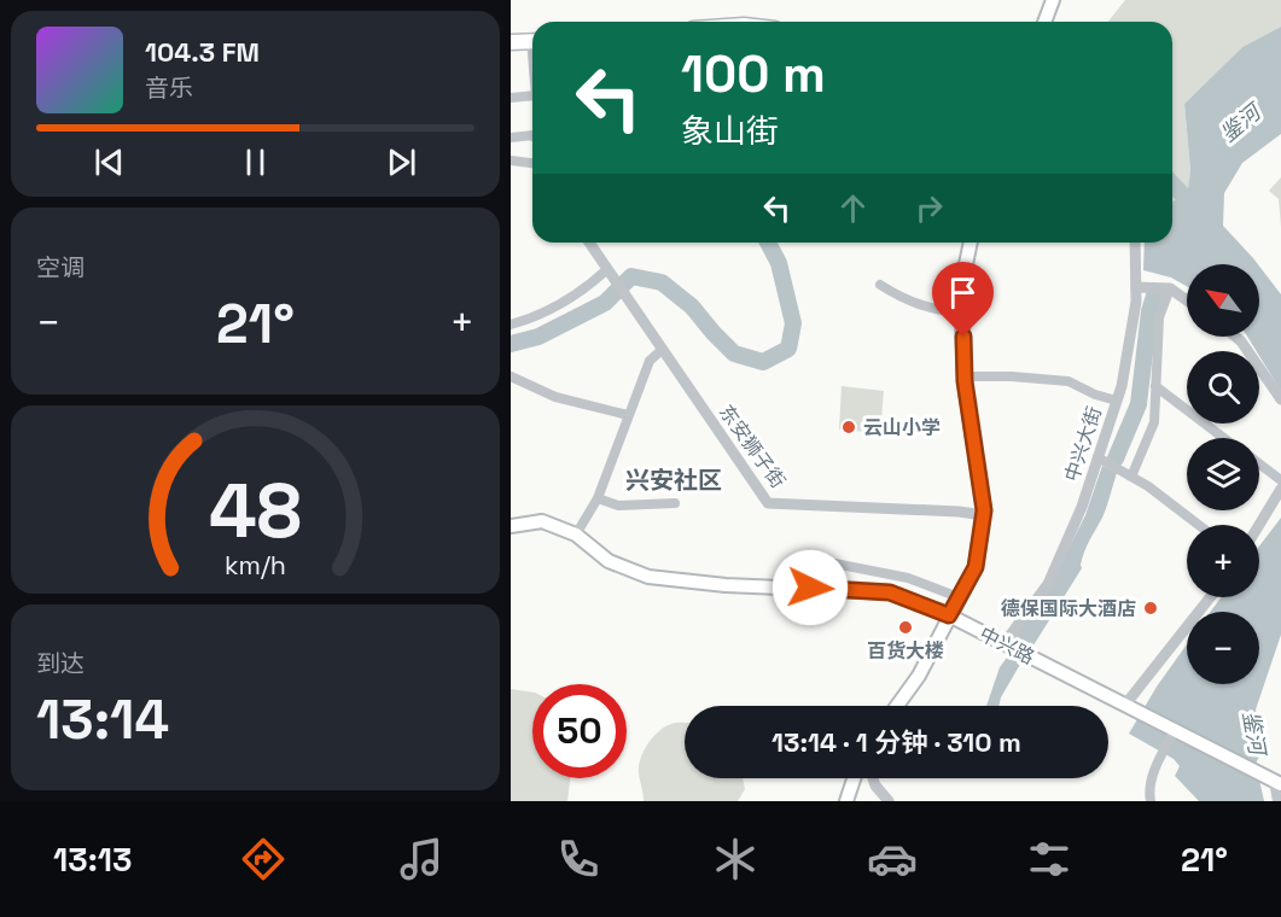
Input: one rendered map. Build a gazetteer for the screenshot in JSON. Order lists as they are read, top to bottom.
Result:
{
  "streets": {
    "main road": ["中兴路"],
    "street": ["中兴大街", "东安狮子街"]
  },
  "crossings": [
    ["中兴大街", "中兴路"]
  ],
  "districts": ["兴安社区"],
  "water": ["鉴河"],
  "places": ["云山小学", "德保国际大酒店", "百货大楼"],
  "north": "top left",
  "page": {
    "turn": ["100 m", "象山街"],
    "song": ["104.3 FM", "音乐"],
    "tile": [
      "空调",
      ["到达", "13:14"]
    ],
    "map_buttons": ["+", "−"],
    "heat": ["−", "21°", "+"],
    "limit": "50",
    "trip": "13:14 · 1 分钟 · 310 m",
    "tabs": ["13:13", "21°"],
    "gauge": ["48", "km/h"]
  }
}
